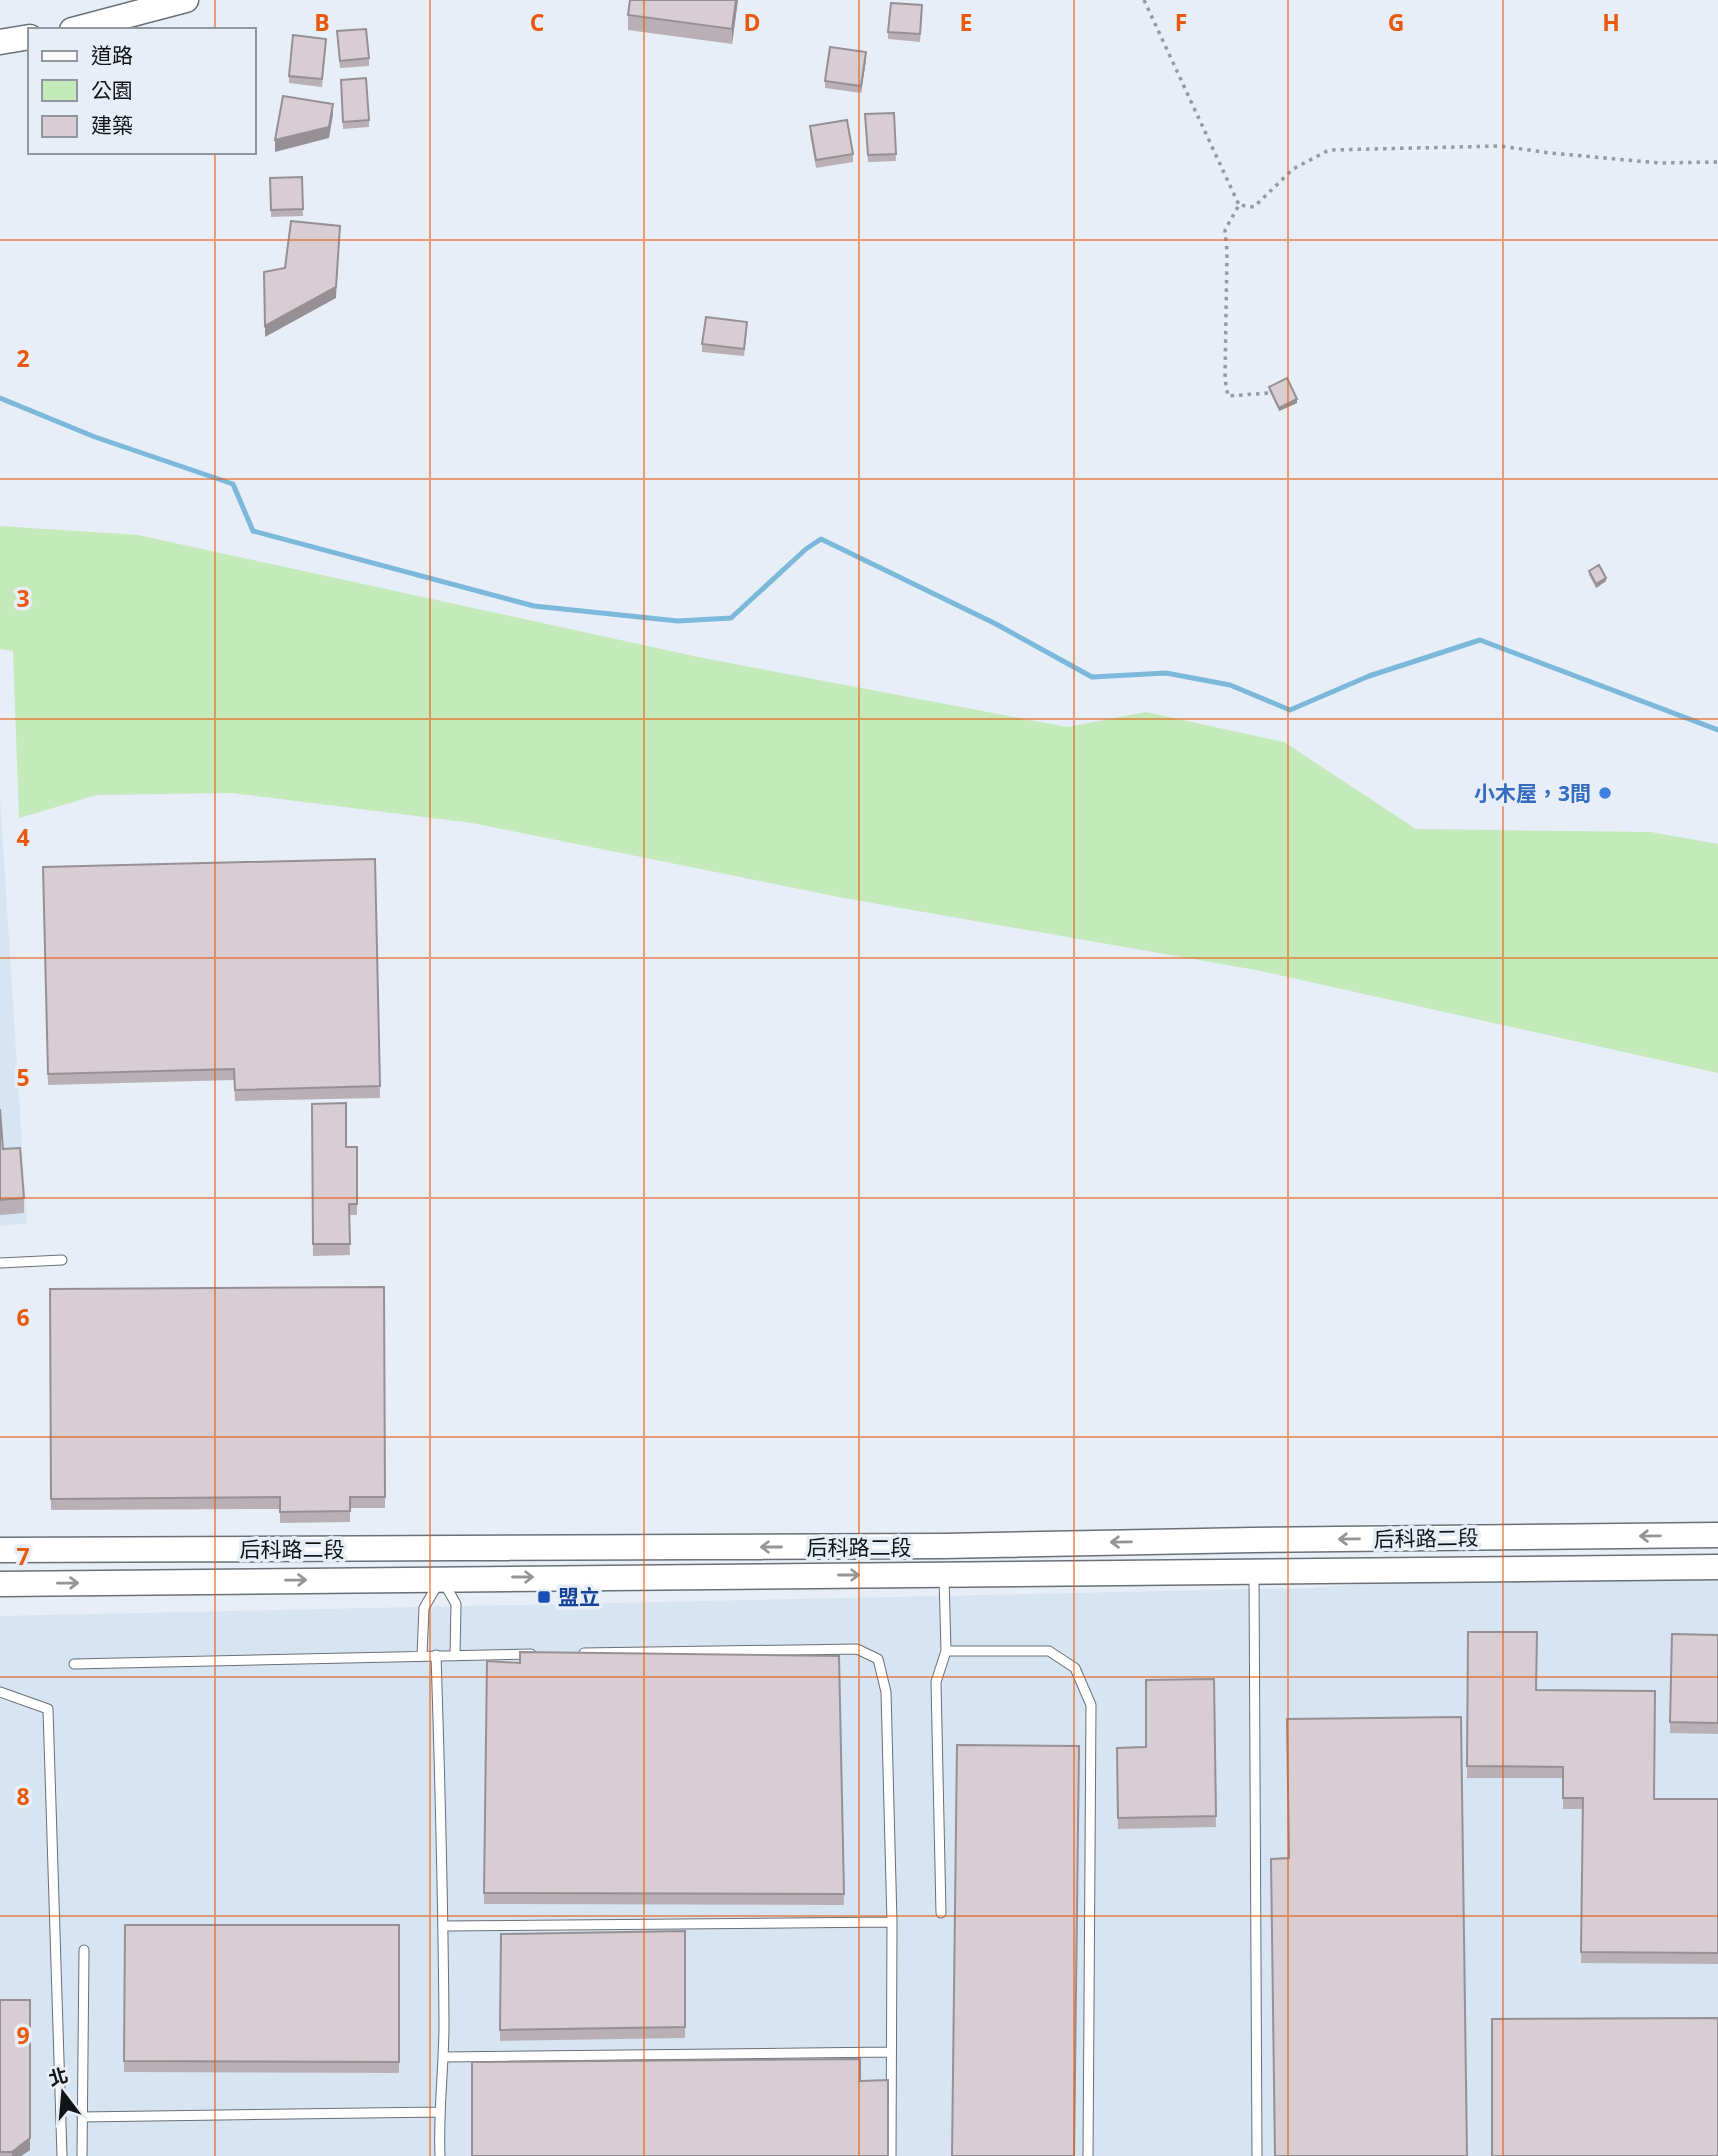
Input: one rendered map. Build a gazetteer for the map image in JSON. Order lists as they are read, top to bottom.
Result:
{
  "streets": {
    "street": ["后科路二段"]
  },
  "places": {
    "other": ["小木屋，3間"],
    "transit": ["盟立"]
  },
  "legend": ["道路", "公園", "建築"],
  "north": "top",
  "grid": {
    "columns": [
      "B",
      "C",
      "D",
      "E",
      "F",
      "G",
      "H"
    ],
    "rows": [
      "2",
      "3",
      "4",
      "5",
      "6",
      "7",
      "8",
      "9"
    ]
  }
}
